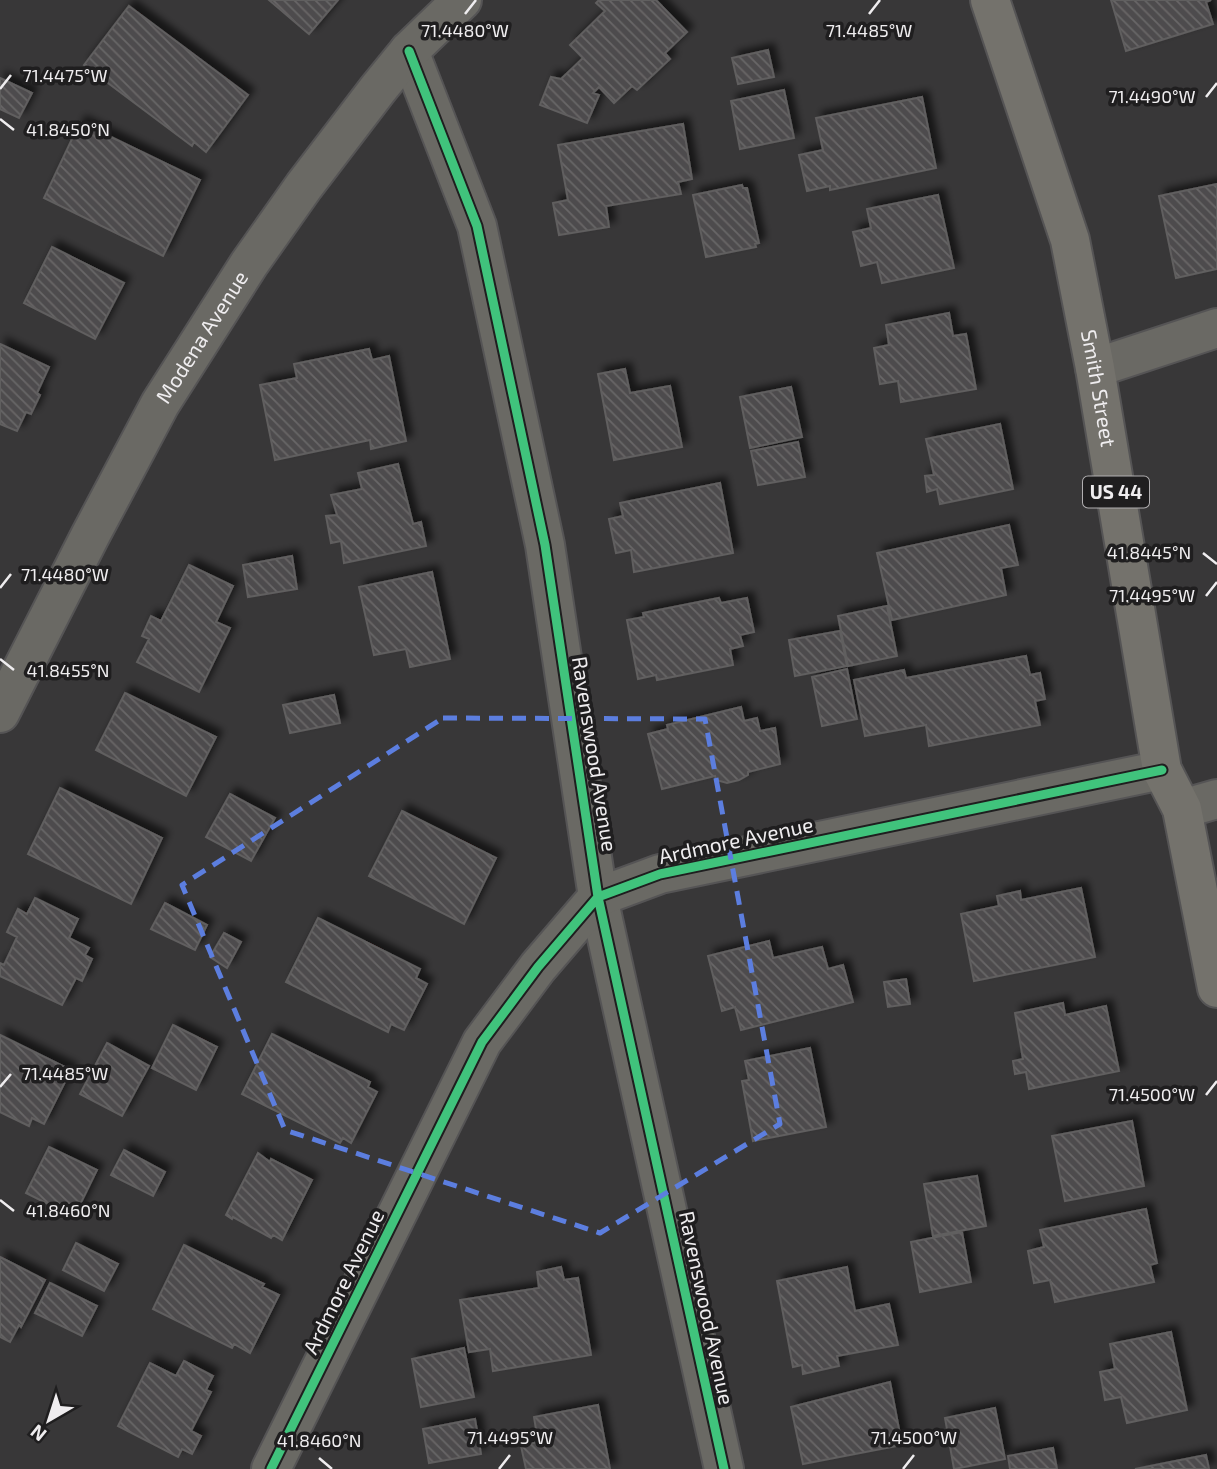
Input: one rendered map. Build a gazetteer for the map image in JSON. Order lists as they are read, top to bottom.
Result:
{
  "streets": {
    "main road": ["Smith Street", "US 44"],
    "street": ["Modena Avenue", "Ravenswood Avenue", "Ardmore Avenue"]
  },
  "crossings": [
    ["Modena Avenue", "Ravenswood Avenue"],
    ["Smith Street", "Ardmore Avenue"],
    ["Ravenswood Avenue", "Ardmore Avenue"]
  ],
  "north": "bottom left",
  "coordinates": [
    "71.4480°W",
    "71.4485°W",
    "71.4475°W",
    "71.4490°W",
    "41.8450°N",
    "41.8445°N",
    "71.4495°W",
    "41.8455°N",
    "71.4500°W",
    "41.8460°N"
  ]
}
